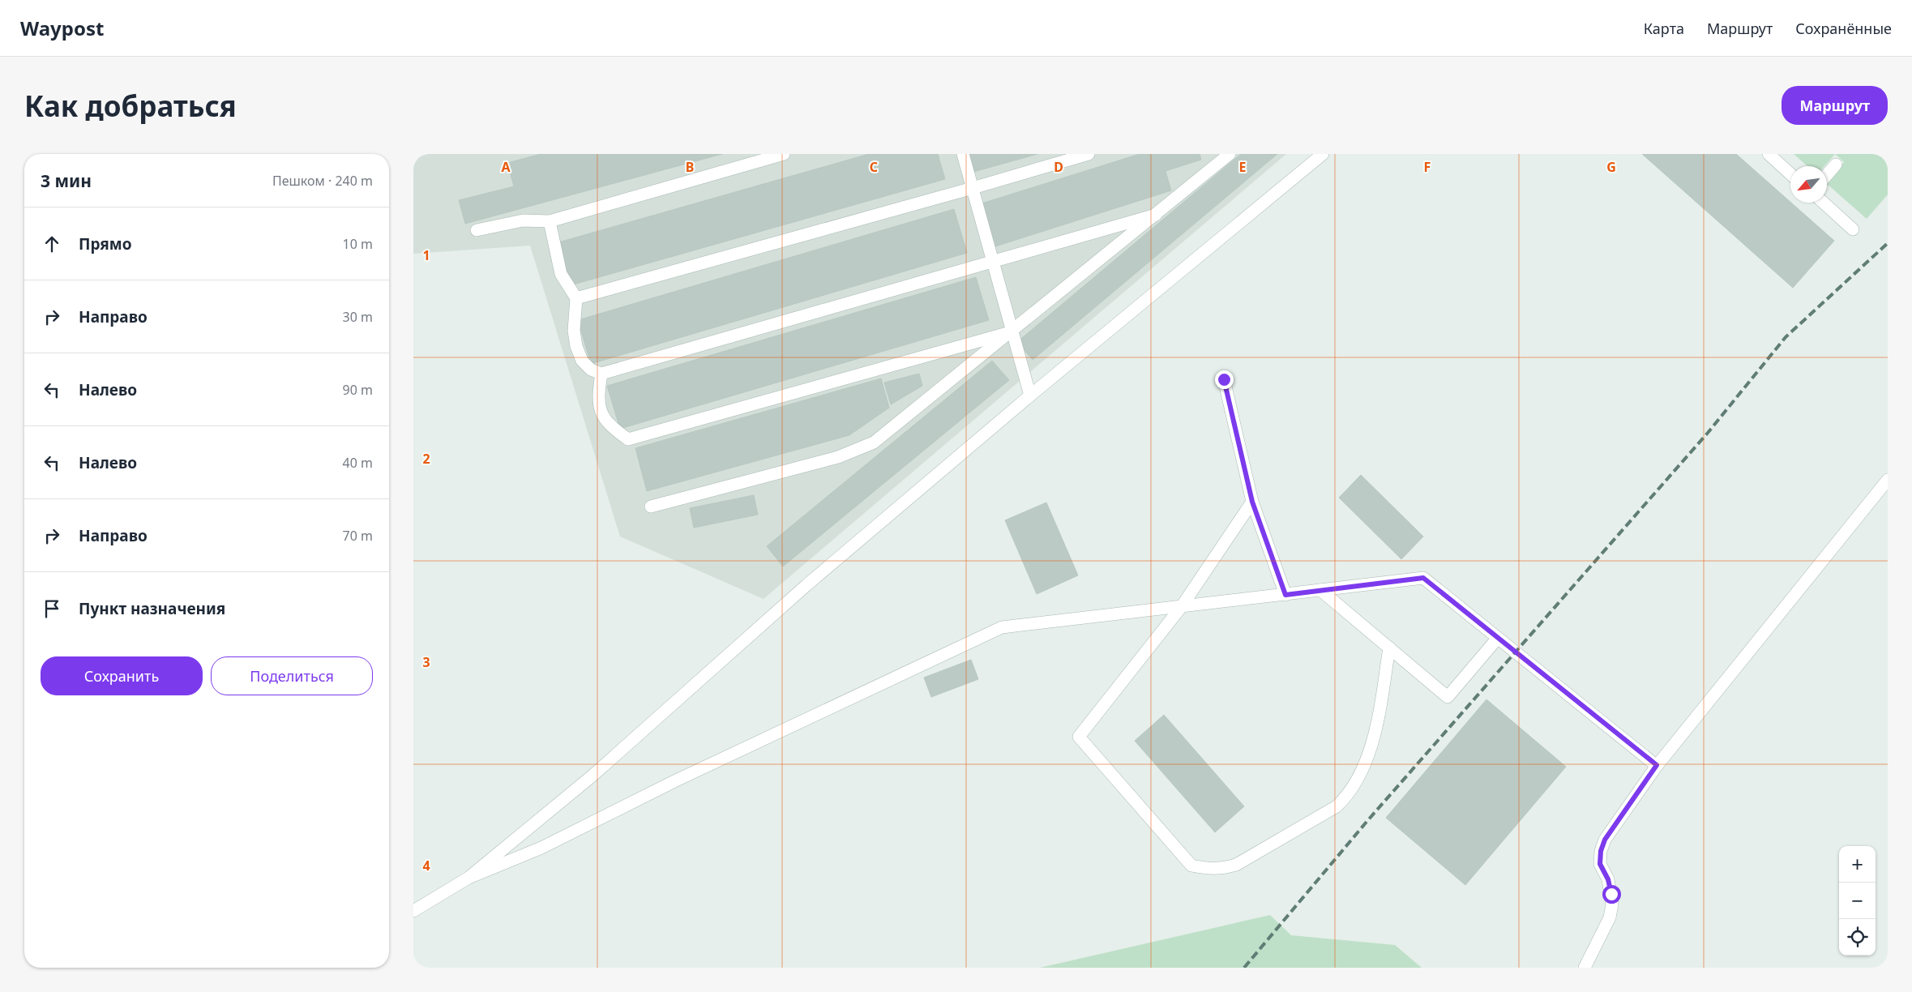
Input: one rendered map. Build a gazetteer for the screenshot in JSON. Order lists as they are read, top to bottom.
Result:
{
  "north": "bottom left",
  "page": {
    "header": "Waypost",
    "nav": ["Карта", "Маршрут", "Сохранённые"],
    "buttons": [
      "Маршрут",
      ["Сохранить", "Поделиться"]
    ],
    "title": "Как добраться",
    "heading": ["3 мин", "Пешком · 240 m"],
    "list": [
      ["Прямо", "10 m"],
      ["Направо", "30 m"],
      ["Налево", "90 m"],
      ["Налево", "40 m"],
      ["Направо", "70 m"],
      "Пункт назначения"
    ],
    "map_buttons": ["+", "−"]
  },
  "grid": {
    "columns": [
      "A",
      "B",
      "C",
      "D",
      "E",
      "F",
      "G"
    ],
    "rows": [
      "1",
      "2",
      "3",
      "4"
    ]
  }
}
